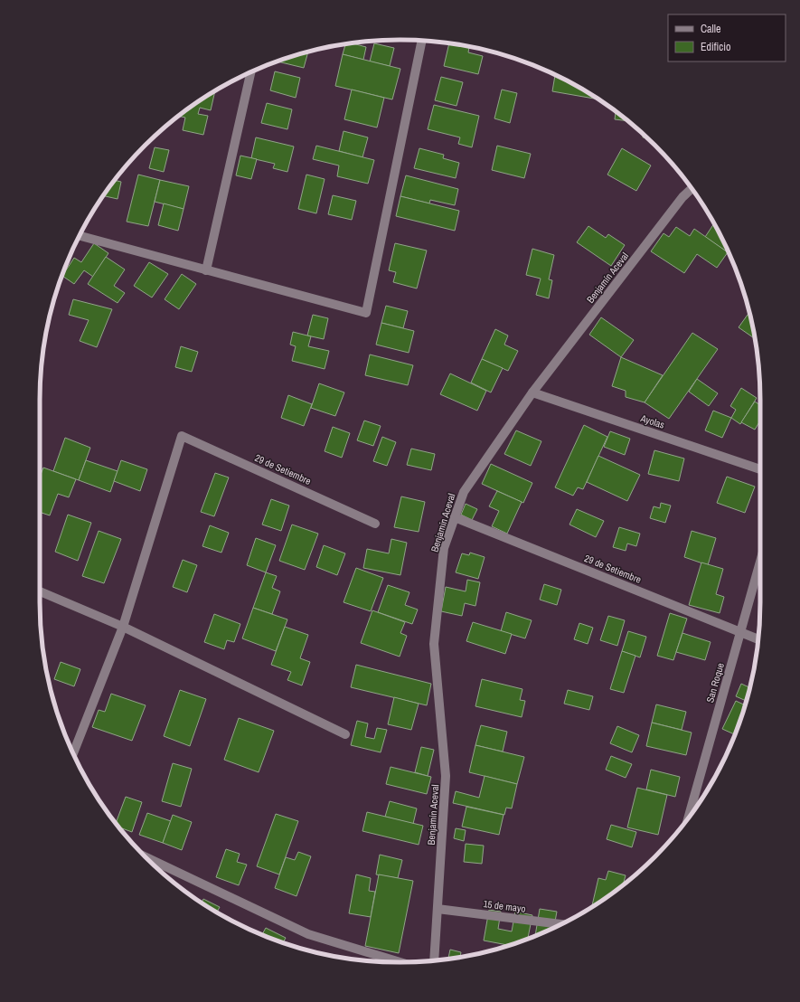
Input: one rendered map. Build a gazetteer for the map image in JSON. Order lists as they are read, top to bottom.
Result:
{
  "streets": {
    "street": [
      "Benjamín Aceval",
      "Ayolas",
      "29 de Setiembre",
      "San Roque",
      "15 de mayo"
    ]
  },
  "crossings": [
    ["Benjamín Aceval", "Ayolas"],
    ["Benjamín Aceval", "29 de Setiembre"],
    ["Benjamín Aceval", "15 de mayo"],
    ["29 de Setiembre", "San Roque"]
  ],
  "legend": ["Calle", "Edificio"]
}
